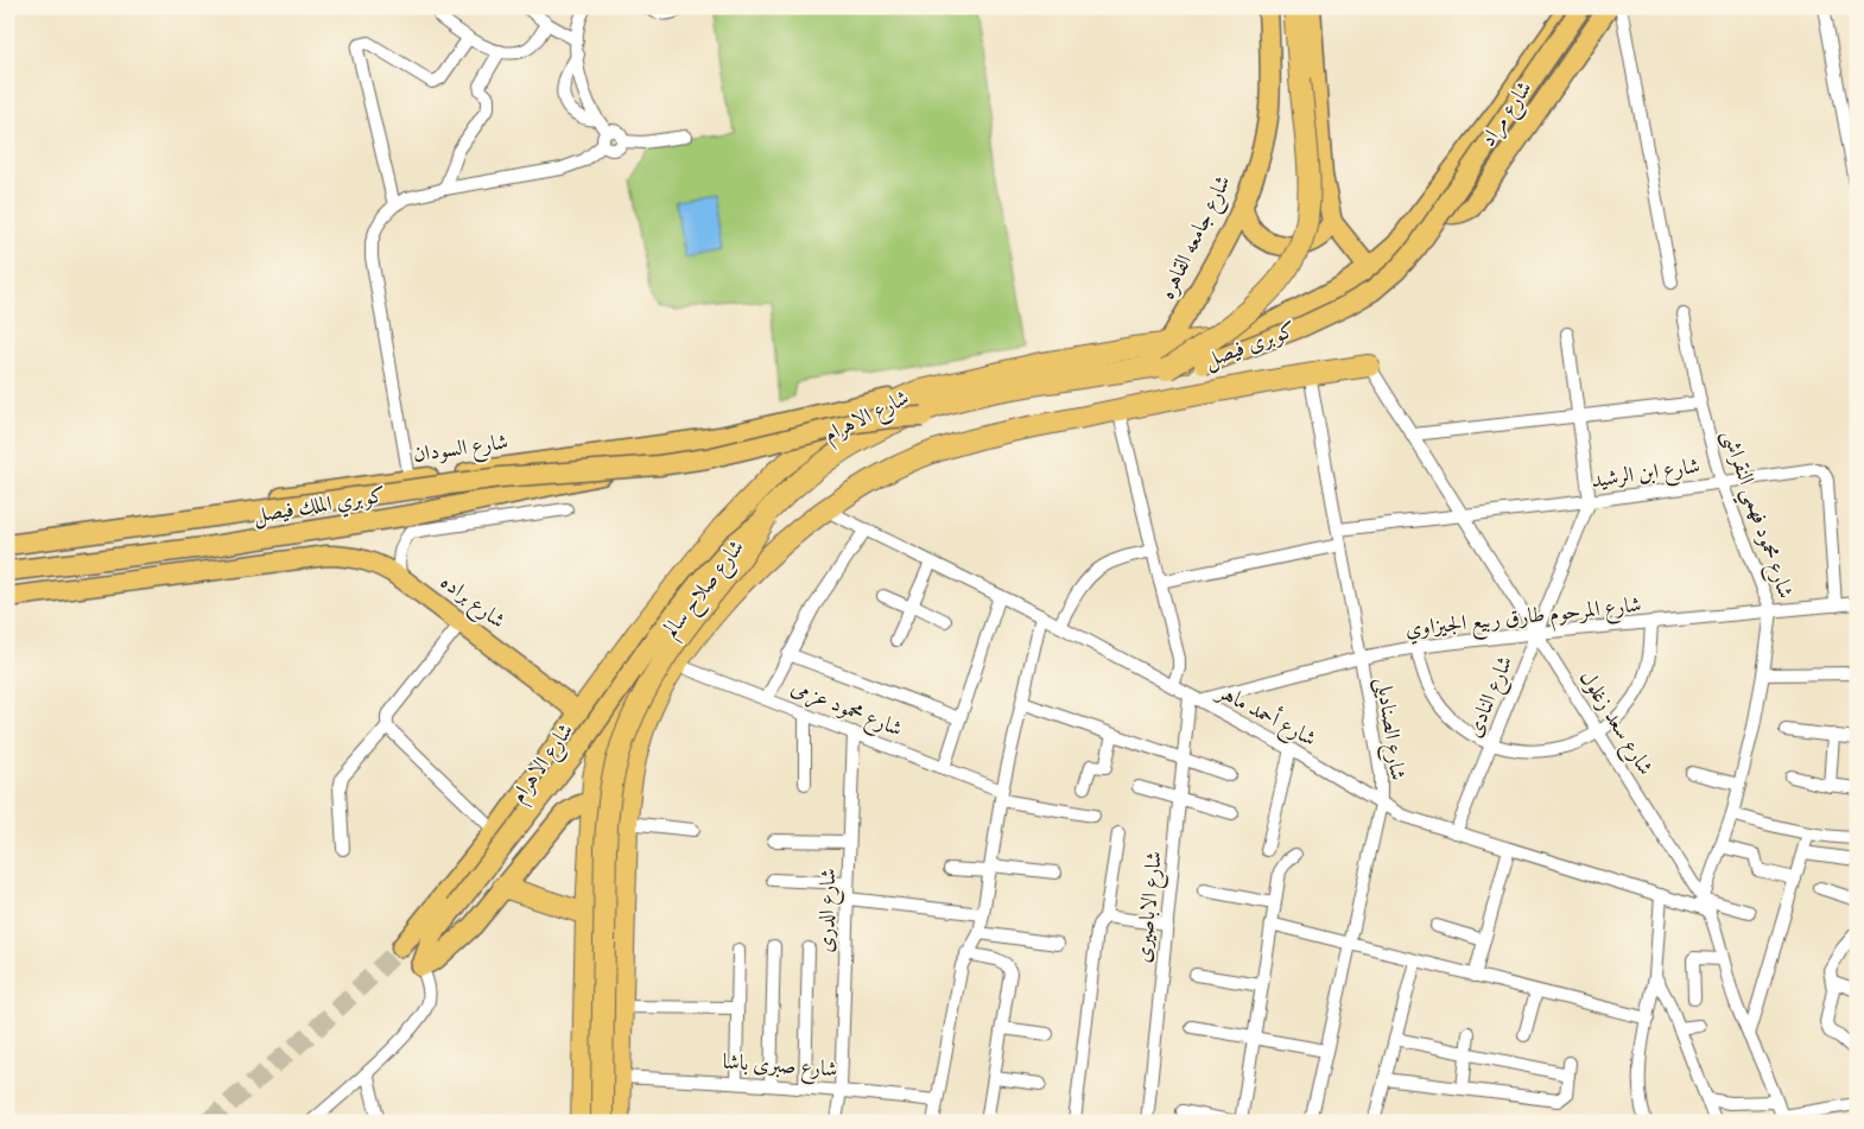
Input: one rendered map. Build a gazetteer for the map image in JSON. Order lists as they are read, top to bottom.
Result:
{
  "streets": {
    "highway": ["كوبرى فيصل", "شارع الاهرام", "شارع صلاح سالم"],
    "main road": [
      "شارع مراد",
      "شارع جامعه القاهره",
      "شارع السودان",
      "كوبري الملك فيصل",
      "شارع براده"
    ],
    "street": [
      "شارع ابن الرشيد",
      "شارع محمود فهمي النقراشى",
      "شارع المرحوم طارق ربيع الجيزاوي",
      "شارع النادى",
      "شارع محمود عزمى",
      "شارع أحمد ماهر",
      "شارع سعد زغلول",
      "شارع الصناديلى",
      "شارع الاباصيرى",
      "شارع الدرى",
      "شارع صبرى باشا"
    ]
  },
  "crossings": [
    ["شارع مراد", "كوبرى فيصل"],
    ["شارع مراد", "شارع الاهرام"],
    ["شارع مراد", "شارع صلاح سالم"],
    ["شارع جامعه القاهره", "شارع الاهرام"],
    ["كوبرى فيصل", "كوبري الملك فيصل"],
    ["كوبرى فيصل", "شارع صلاح سالم"],
    ["شارع الاهرام", "شارع السودان"],
    ["شارع الاهرام", "شارع براده"],
    ["شارع السودان", "كوبري الملك فيصل"],
    ["شارع ابن الرشيد", "شارع محمود فهمي النقراشى"],
    ["شارع ابن الرشيد", "شارع المرحوم طارق ربيع الجيزاوي"],
    ["شارع ابن الرشيد", "شارع النادى"],
    ["شارع ابن الرشيد", "شارع سعد زغلول"],
    ["شارع ابن الرشيد", "شارع الصناديلى"],
    ["شارع محمود فهمي النقراشى", "شارع المرحوم طارق ربيع الجيزاوي"],
    ["شارع محمود فهمي النقراشى", "شارع سعد زغلول"],
    ["شارع صلاح سالم", "شارع محمود عزمى"],
    ["شارع صلاح سالم", "شارع صبرى باشا"],
    ["شارع المرحوم طارق ربيع الجيزاوي", "شارع النادى"],
    ["شارع المرحوم طارق ربيع الجيزاوي", "شارع أحمد ماهر"],
    ["شارع المرحوم طارق ربيع الجيزاوي", "شارع سعد زغلول"],
    ["شارع المرحوم طارق ربيع الجيزاوي", "شارع الصناديلى"],
    ["شارع المرحوم طارق ربيع الجيزاوي", "شارع الاباصيرى"],
    ["شارع النادى", "شارع أحمد ماهر"],
    ["شارع النادى", "شارع سعد زغلول"],
    ["شارع محمود عزمى", "شارع الدرى"],
    ["شارع أحمد ماهر", "شارع سعد زغلول"],
    ["شارع أحمد ماهر", "شارع الصناديلى"],
    ["شارع أحمد ماهر", "شارع الاباصيرى"],
    ["شارع الدرى", "شارع صبرى باشا"]
  ]
}
